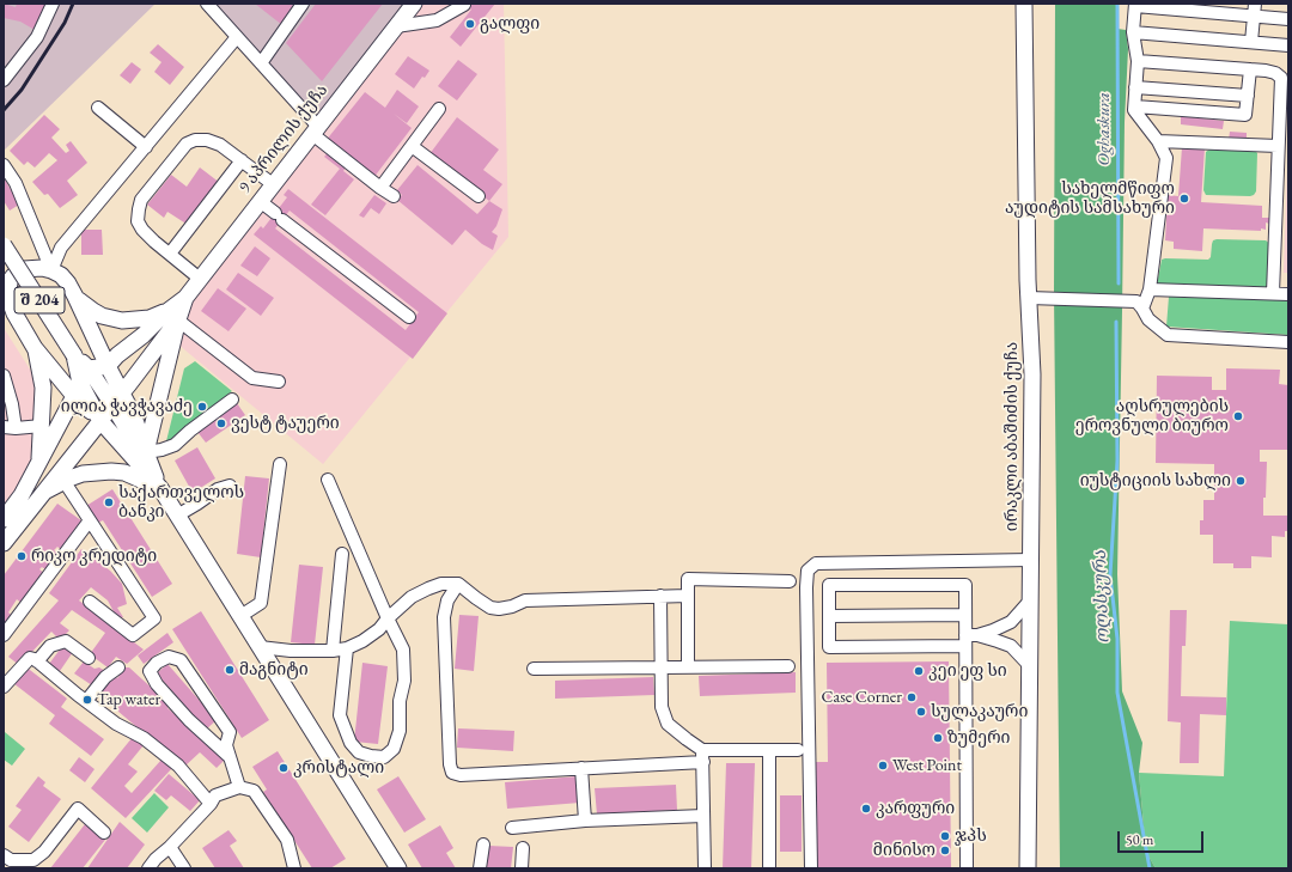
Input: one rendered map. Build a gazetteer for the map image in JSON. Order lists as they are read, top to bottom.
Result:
{
  "streets": {
    "main road": ["9 აპრილის ქუჩა", "შ 204", "ირაკლი აბაშიძის ქუჩა"]
  },
  "water": ["Oghaskura", "ოღასკურა"],
  "places": [
    "გალფი",
    "სახელმწიფო აუდიტის სამსახური",
    "ილია ჭავჭავაძე",
    "აღსრულების ეროვნული ბიურო",
    "ვესტ ტაუერი",
    "იუსტიციის სახლი",
    "საქართველოს ბანკი",
    "რიკო კრედიტი",
    "მაგნიტი",
    "კეი ეფ სი",
    "Case Corner",
    "Tap water",
    "სულაკაური",
    "ზუმერი",
    "West Point",
    "კრისტალი",
    "კარფური",
    "ჯპს",
    "მინისო"
  ],
  "scale_bar": "50 m"
}
